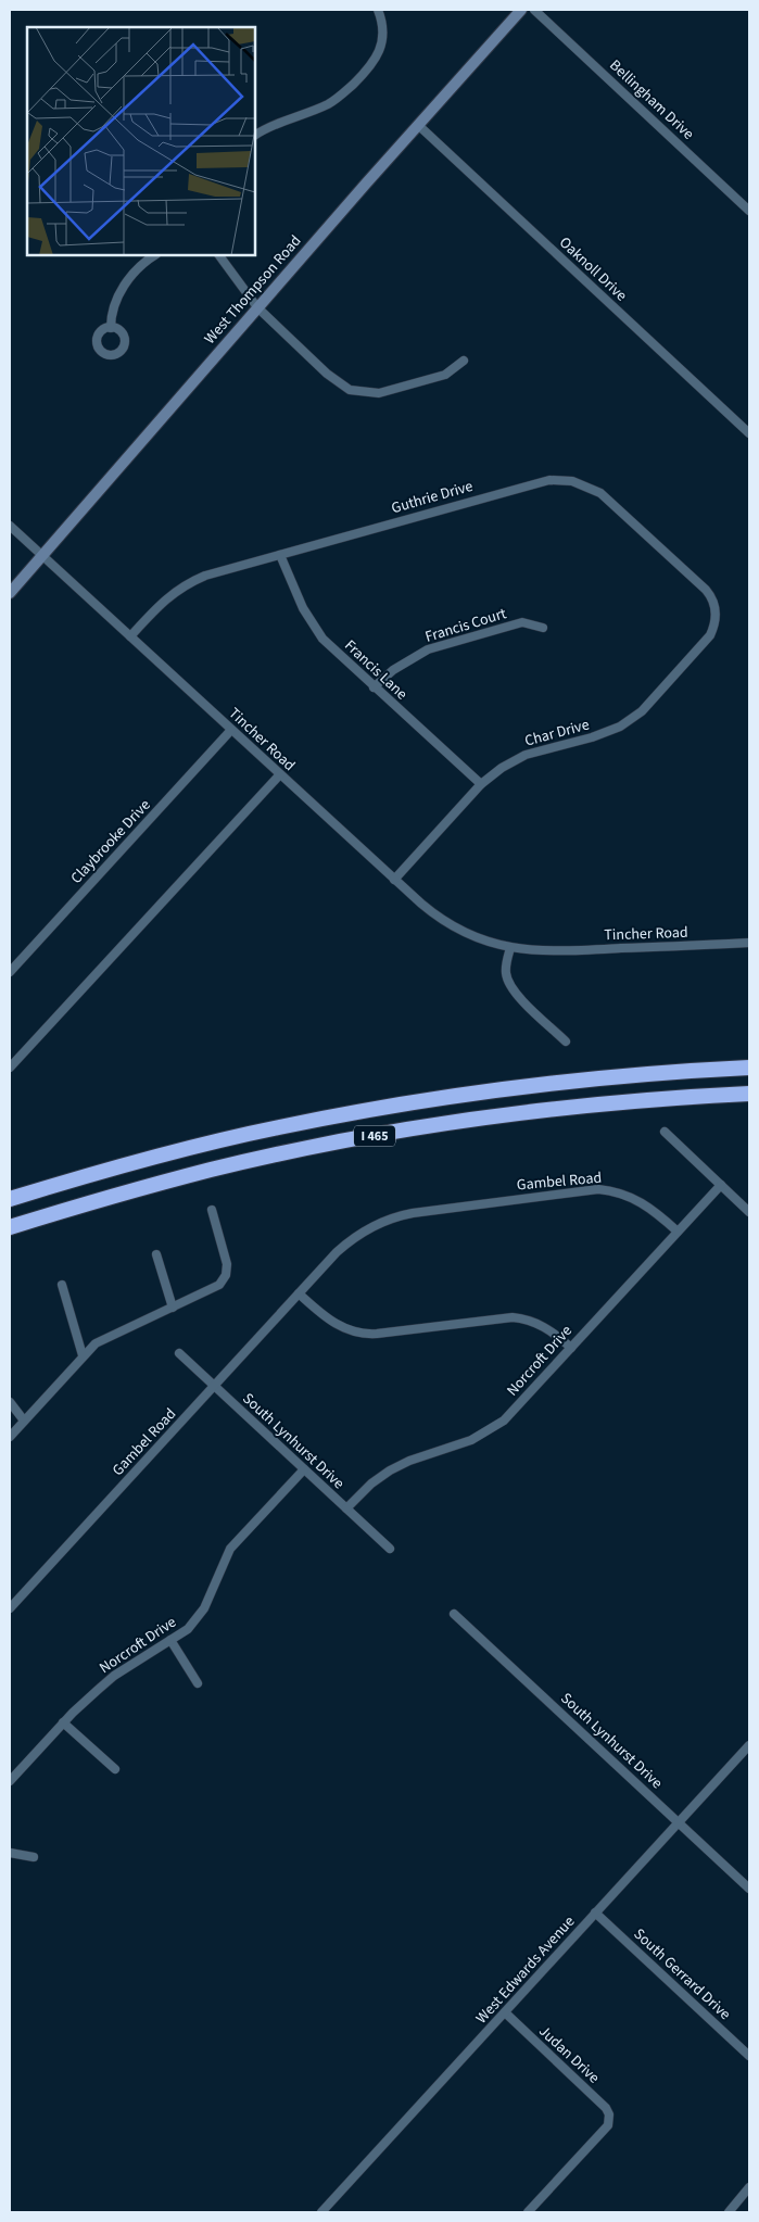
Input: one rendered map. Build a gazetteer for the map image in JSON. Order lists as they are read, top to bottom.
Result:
{
  "streets": {
    "highway": ["I 465"],
    "main road": ["West Thompson Road"],
    "street": [
      "Bellingham Drive",
      "Oaknoll Drive",
      "Guthrie Drive",
      "Francis Court",
      "Francis Lane",
      "Char Drive",
      "Tincher Road",
      "Claybrooke Drive",
      "Gambel Road",
      "Norcroft Drive",
      "South Lynhurst Drive",
      "West Edwards Avenue",
      "South Gerrard Drive",
      "Judan Drive"
    ]
  },
  "crossings": [
    ["Oaknoll Drive", "West Thompson Road"],
    ["West Thompson Road", "Tincher Road"],
    ["Guthrie Drive", "Francis Lane"],
    ["Guthrie Drive", "Char Drive"],
    ["Guthrie Drive", "Tincher Road"],
    ["Francis Court", "Francis Lane"],
    ["Francis Lane", "Char Drive"],
    ["Char Drive", "Tincher Road"],
    ["Tincher Road", "Claybrooke Drive"],
    ["Gambel Road", "Norcroft Drive"],
    ["Gambel Road", "South Lynhurst Drive"],
    ["Norcroft Drive", "South Lynhurst Drive"],
    ["South Lynhurst Drive", "West Edwards Avenue"],
    ["West Edwards Avenue", "South Gerrard Drive"],
    ["West Edwards Avenue", "Judan Drive"]
  ]
}
